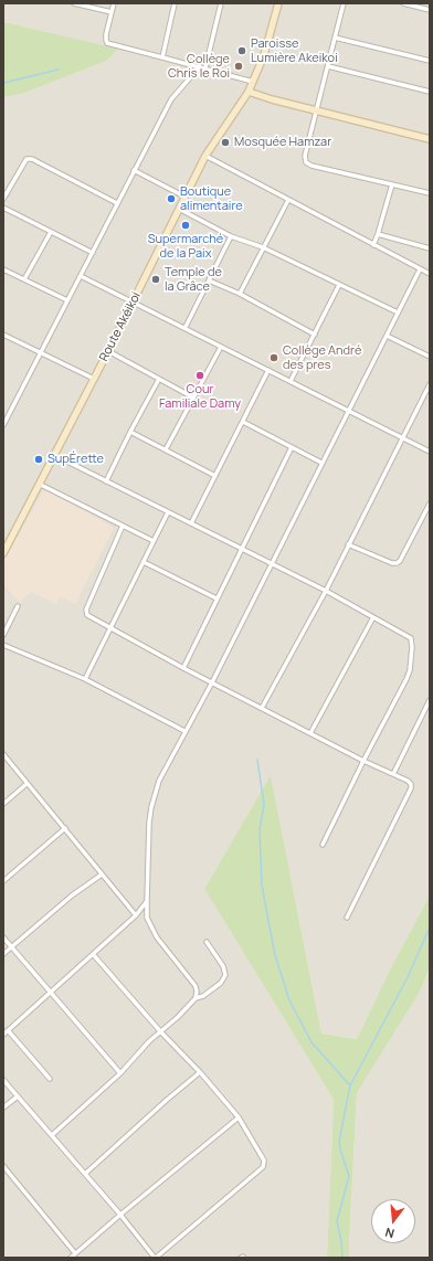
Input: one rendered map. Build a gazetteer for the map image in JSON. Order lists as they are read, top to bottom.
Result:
{
  "streets": {
    "street": ["Route Akéikoi"]
  },
  "places": [
    "Paroisse Lumière Akeikoi",
    "Collège Chris le Roi",
    "Mosquée Hamzar",
    "Boutique alimentaire",
    "Supermarché de la Paix",
    "Temple de la Grâce",
    "Collège André des pres",
    "Cour Familiale Damy",
    "SupÉrette"
  ],
  "north": "bottom"
}
